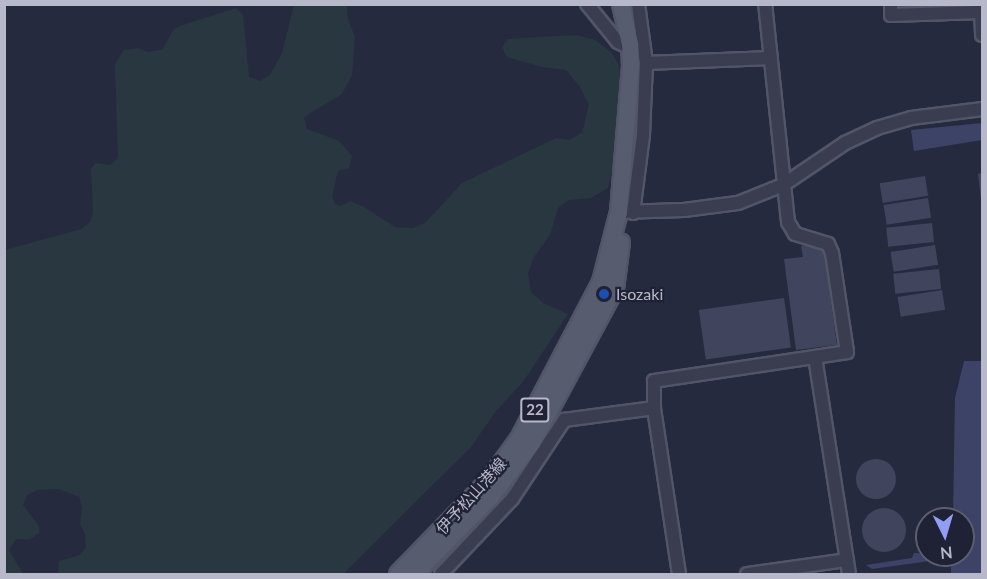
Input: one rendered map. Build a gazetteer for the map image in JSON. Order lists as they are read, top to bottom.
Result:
{
  "streets": {
    "main road": ["22", "伊予松山港線"]
  },
  "places": ["Isozaki"],
  "north": "bottom"
}
